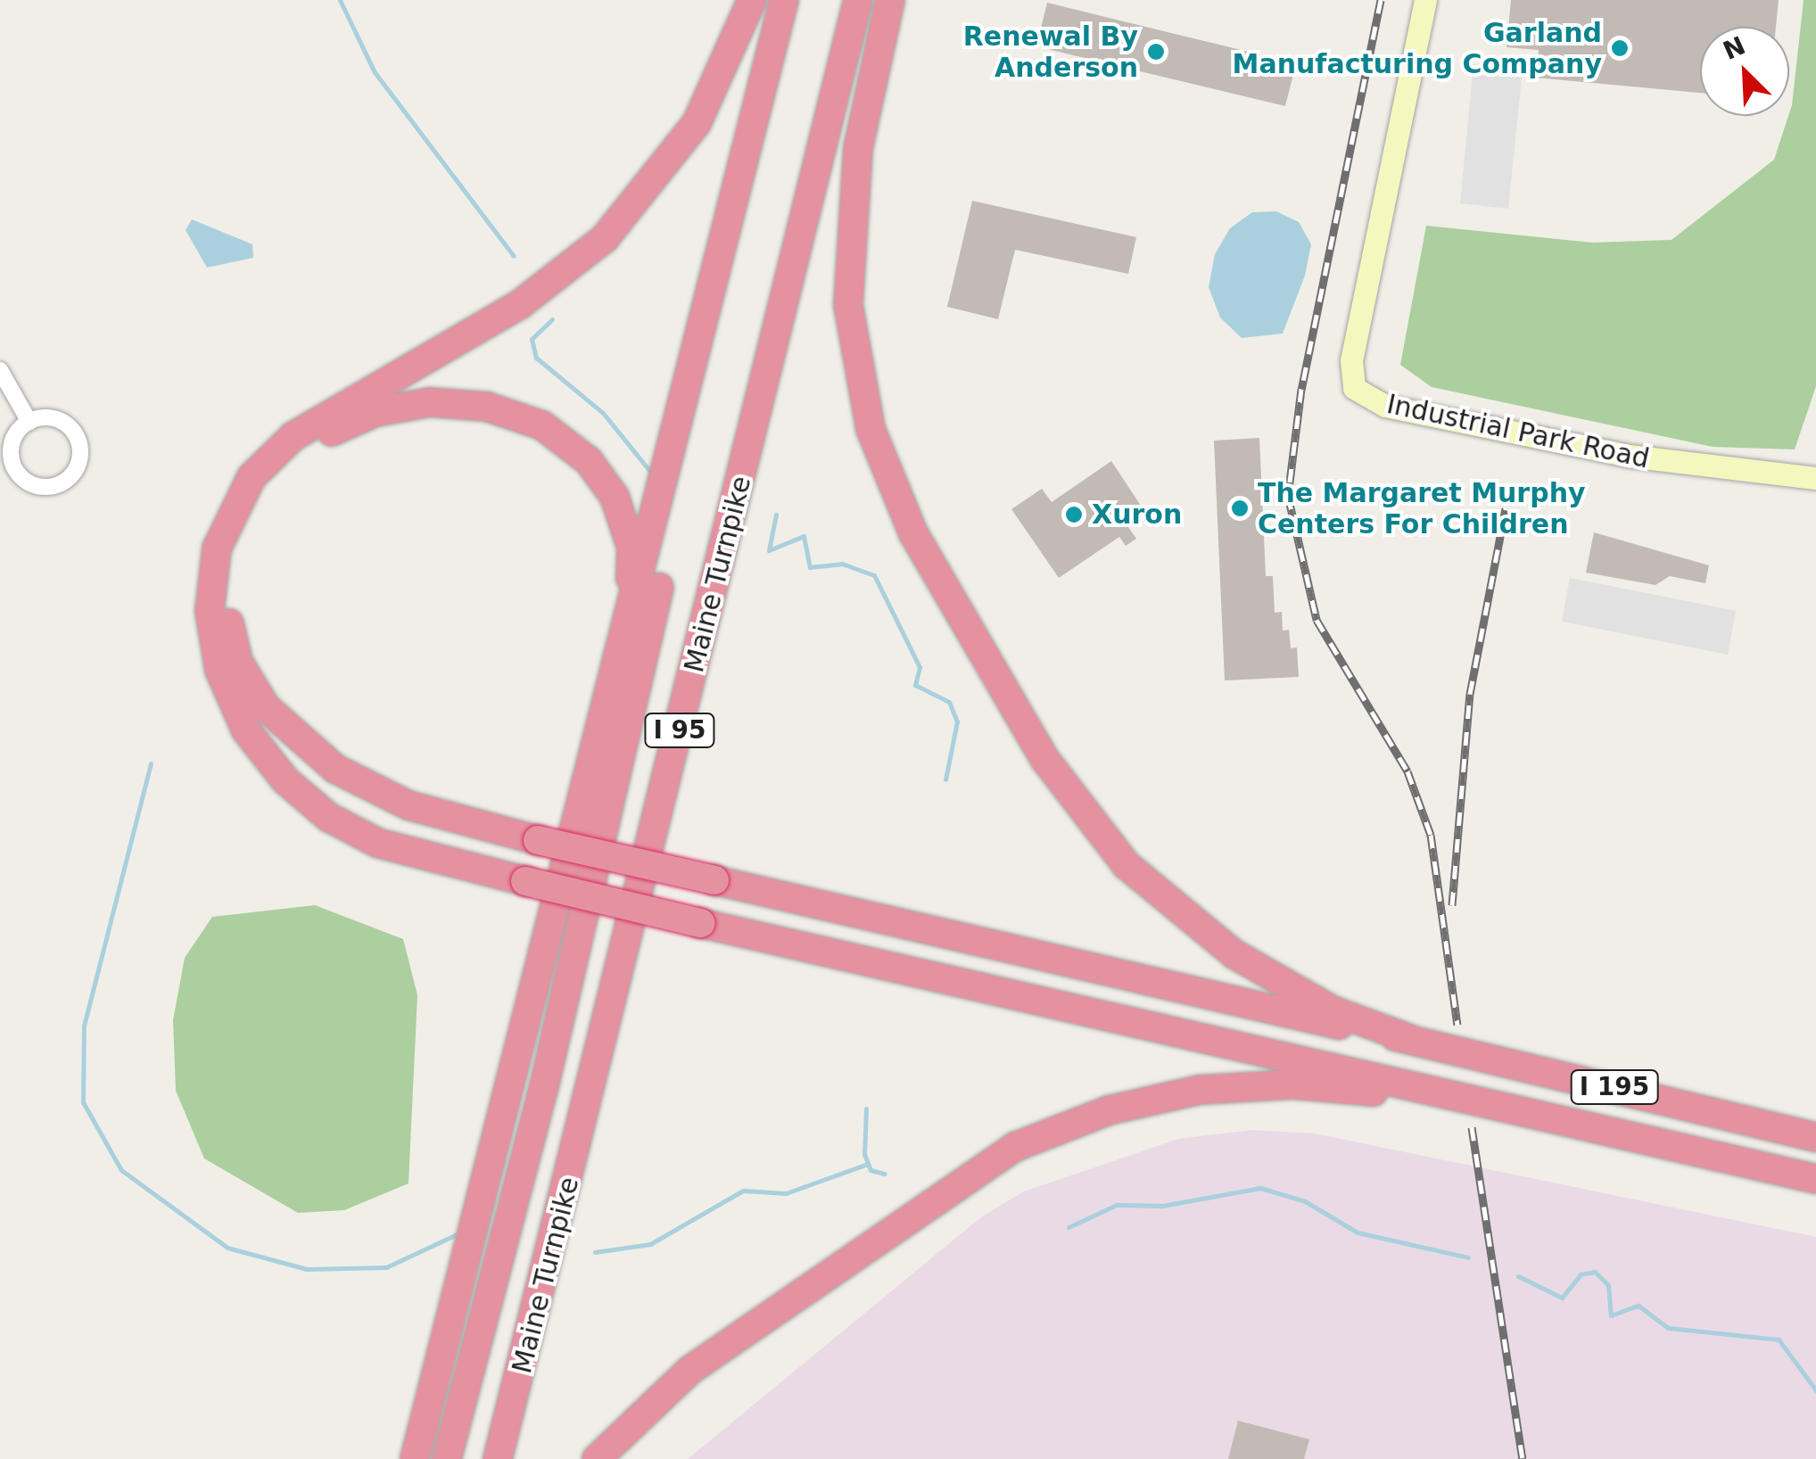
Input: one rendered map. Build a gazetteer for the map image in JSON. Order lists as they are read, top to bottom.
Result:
{
  "streets": {
    "highway": ["Maine Turnpike", "I 95", "I 195"],
    "street": ["Industrial Park Road"]
  },
  "places": [
    "Garland Manufacturing Company",
    "Renewal By Anderson",
    "The Margaret Murphy Centers For Children",
    "Xuron"
  ],
  "north": "top left"
}
